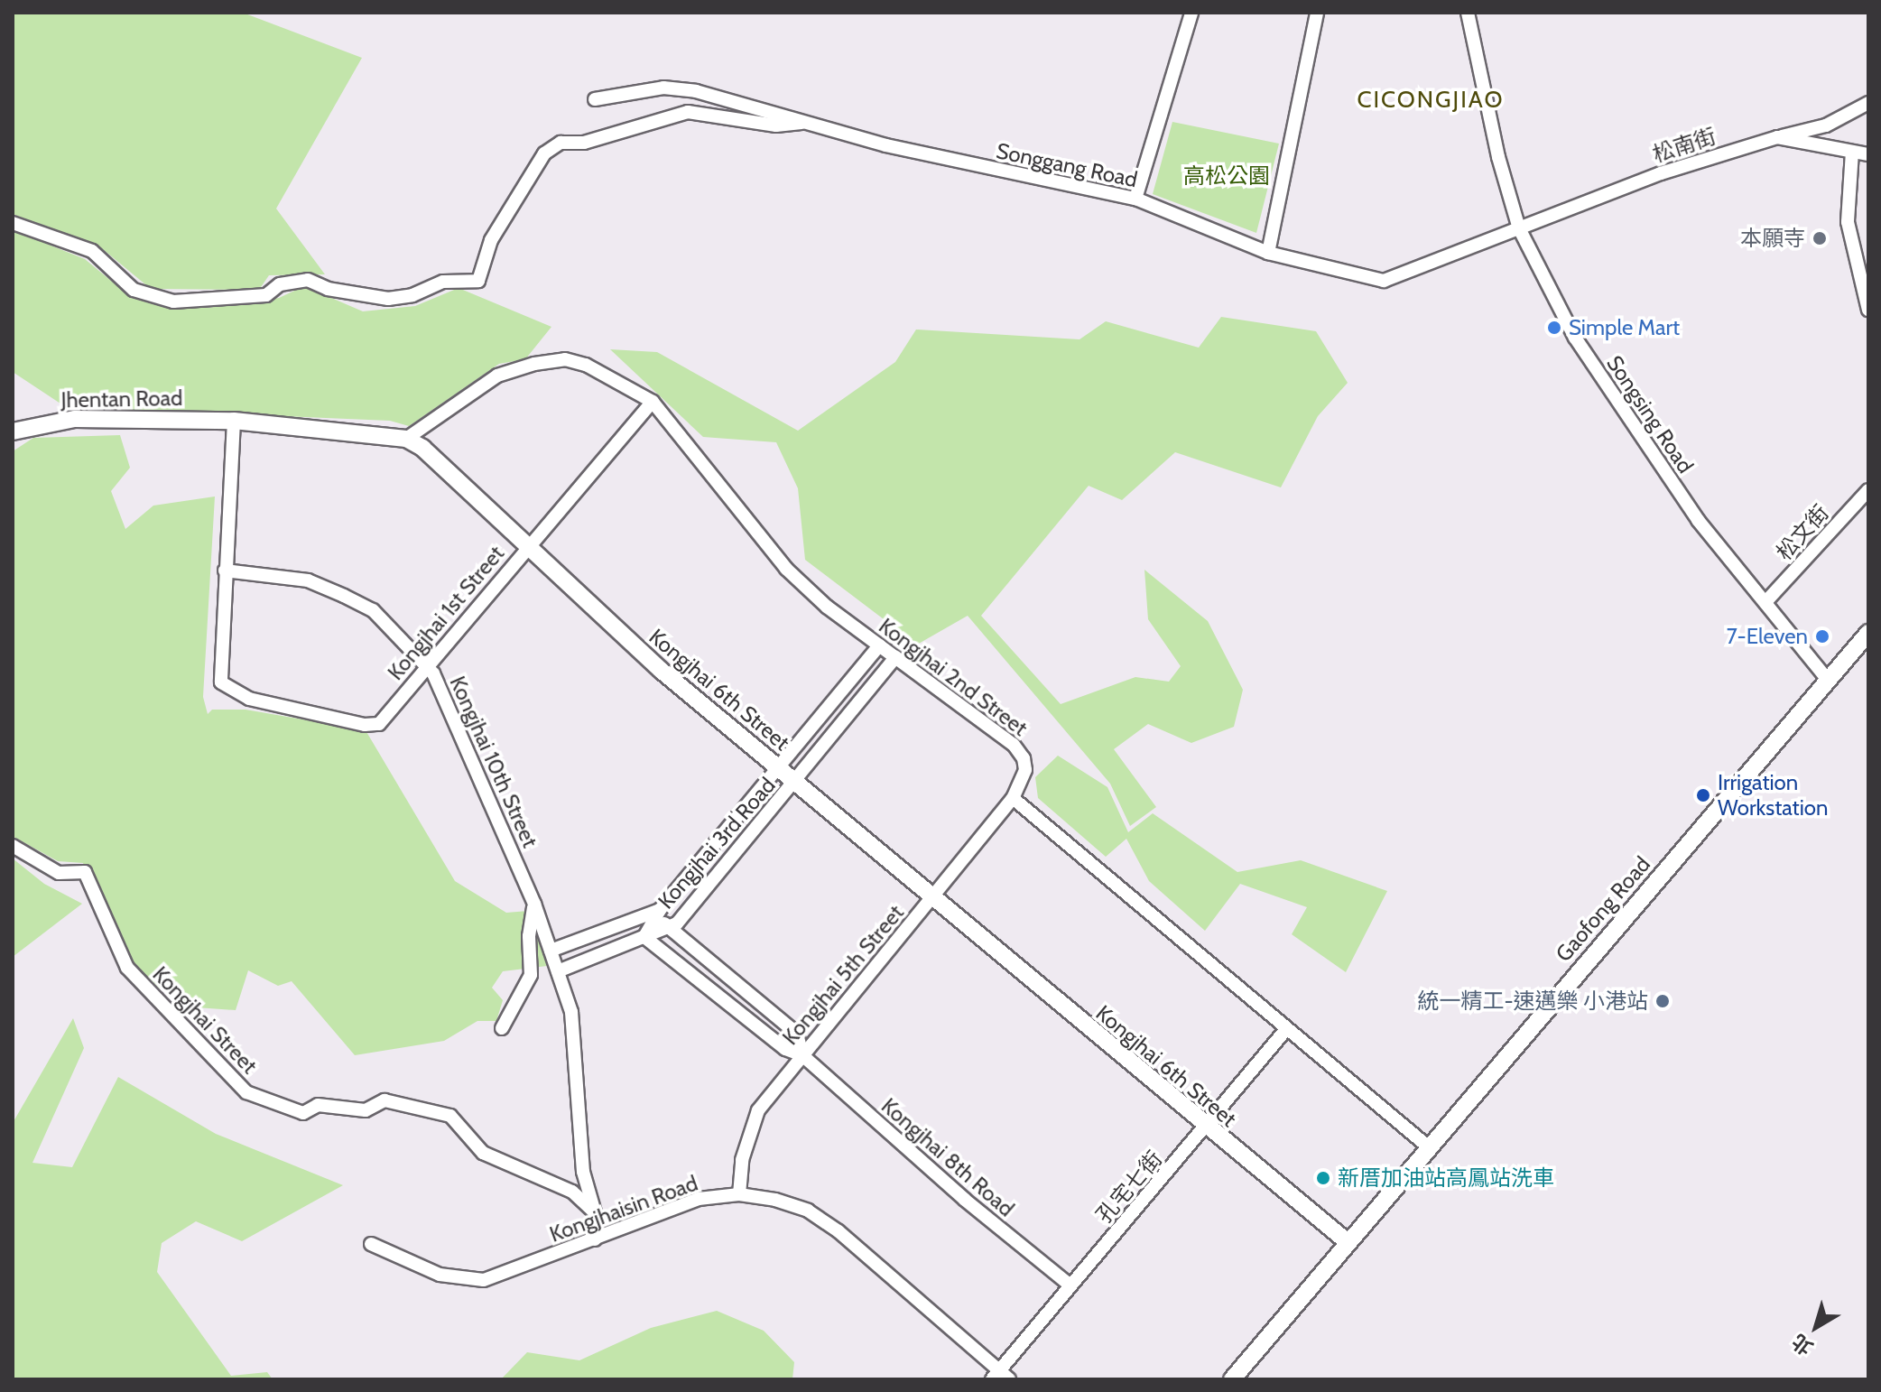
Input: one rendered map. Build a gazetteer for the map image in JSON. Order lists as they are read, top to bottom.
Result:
{
  "streets": {
    "street": [
      "松南街",
      "Songgang Road",
      "Jhentan Road",
      "Songsing Road",
      "松文街",
      "Kongjhai 1st Street",
      "Kongjhai 2nd Street",
      "Kongjhai 6th Street",
      "Kongjhai 10th Street",
      "Kongjhai 3rd Road",
      "Gaofong Road",
      "Kongjhai 5th Street",
      "Kongjhai Street",
      "Kongjhai 8th Road",
      "孔宅七街",
      "Kongjhaisin Road"
    ]
  },
  "crossings": [
    ["松南街", "Songgang Road"],
    ["松南街", "Songsing Road"],
    ["Songgang Road", "Songsing Road"],
    ["Songsing Road", "松文街"],
    ["Songsing Road", "Gaofong Road"],
    ["Kongjhai 1st Street", "Kongjhai 2nd Street"],
    ["Kongjhai 1st Street", "Kongjhai 6th Street"],
    ["Kongjhai 1st Street", "Kongjhai 10th Street"],
    ["Kongjhai 2nd Street", "Kongjhai 6th Street"],
    ["Kongjhai 2nd Street", "Kongjhai 3rd Road"],
    ["Kongjhai 2nd Street", "Kongjhai 5th Street"],
    ["Kongjhai 6th Street", "Kongjhai 3rd Road"],
    ["Kongjhai 6th Street", "Gaofong Road"],
    ["Kongjhai 6th Street", "Kongjhai 5th Street"],
    ["Kongjhai 6th Street", "孔宅七街"],
    ["Kongjhai 10th Street", "Kongjhai 3rd Road"],
    ["Kongjhai 10th Street", "Kongjhai Street"],
    ["Kongjhai 3rd Road", "Kongjhai 8th Road"],
    ["Kongjhai 5th Street", "Kongjhai 8th Road"],
    ["Kongjhai 5th Street", "Kongjhaisin Road"],
    ["Kongjhai 8th Road", "孔宅七街"],
    ["孔宅七街", "Kongjhaisin Road"]
  ],
  "districts": ["CICONGJIAO"],
  "parks": ["高松公園"],
  "places": [
    "本願寺",
    "Simple Mart",
    "7-Eleven",
    "Irrigation Workstation",
    "統一精工-速邁樂 小港站",
    "新厝加油站高鳳站洗車"
  ],
  "north": "bottom left"
}
